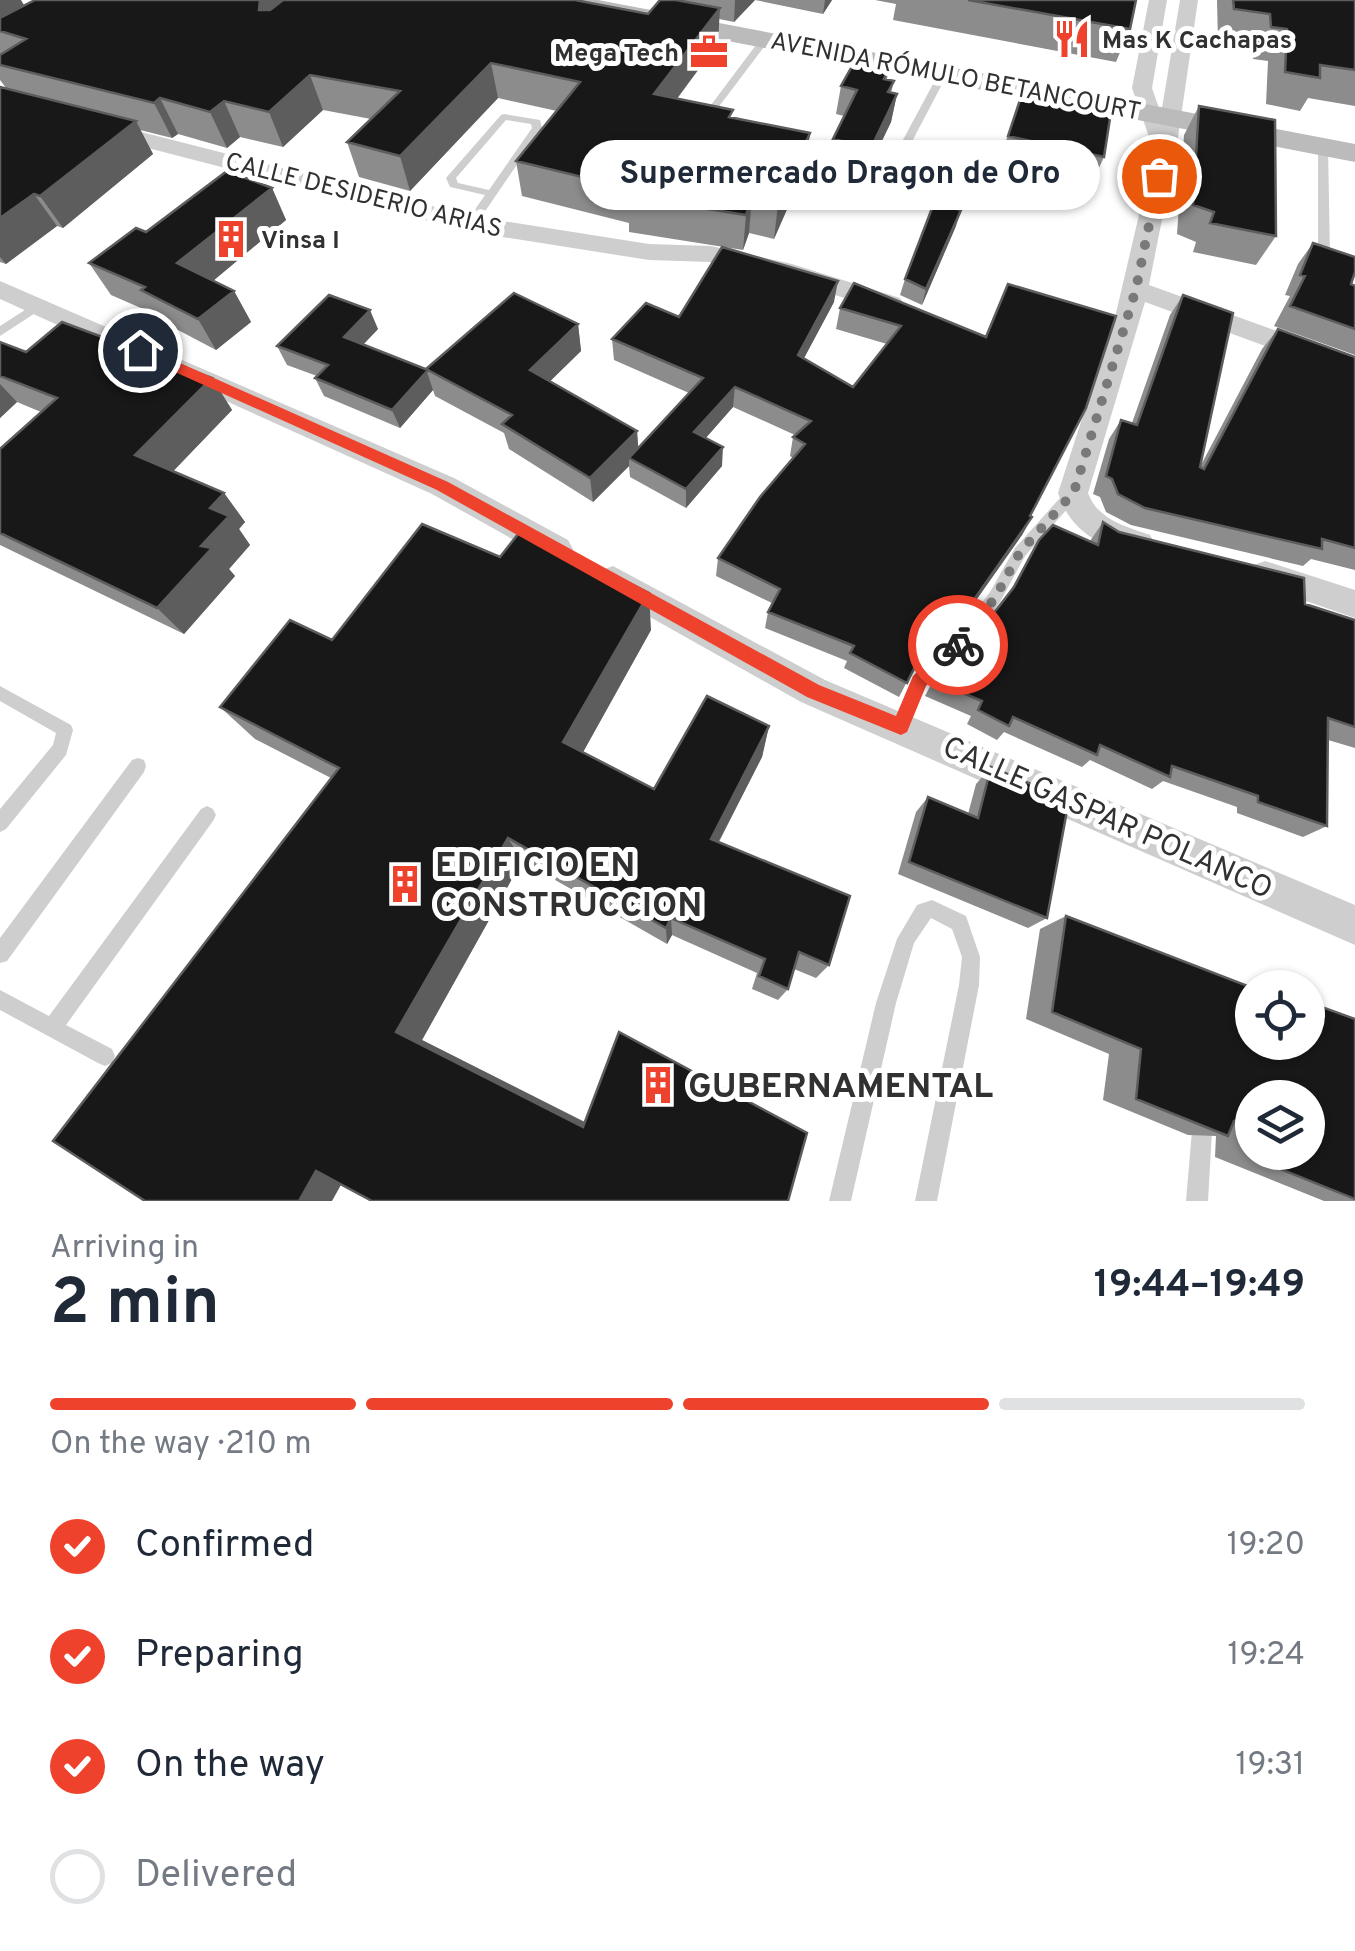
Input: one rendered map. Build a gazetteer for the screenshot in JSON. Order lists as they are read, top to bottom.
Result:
{
  "streets": {
    "main road": ["AVENIDA RÓMULO BETANCOURT"],
    "street": ["CALLE DESIDERIO ARIAS", "CALLE GASPAR POLANCO"]
  },
  "places": {
    "restaurant": ["Mas K Cachapas"],
    "office": ["Mega Tech"],
    "other": ["Supermercado Dragon de Oro"],
    "building": ["Vinsa I", "EDIFICIO EN CONSTRUCCION", "GUBERNAMENTAL"]
  },
  "page": {
    "bubble": "Supermercado Dragon de Oro",
    "heading": ["2 min", "Arriving in", "19:44–19:49"],
    "bar": "On the way · 210 m",
    "list": [
      ["Confirmed", "19:20"],
      ["Preparing", "19:24"],
      ["On the way", "19:31"],
      "Delivered"
    ]
  }
}
